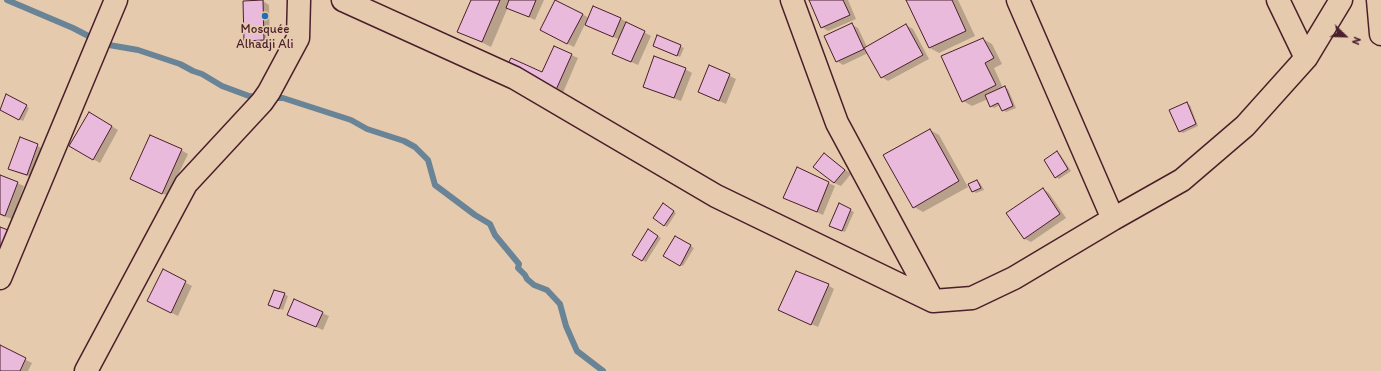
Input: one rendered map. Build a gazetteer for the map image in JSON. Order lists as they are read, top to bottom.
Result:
{
  "places": ["Mosquée Alhadji Ali"],
  "north": "bottom right"
}
